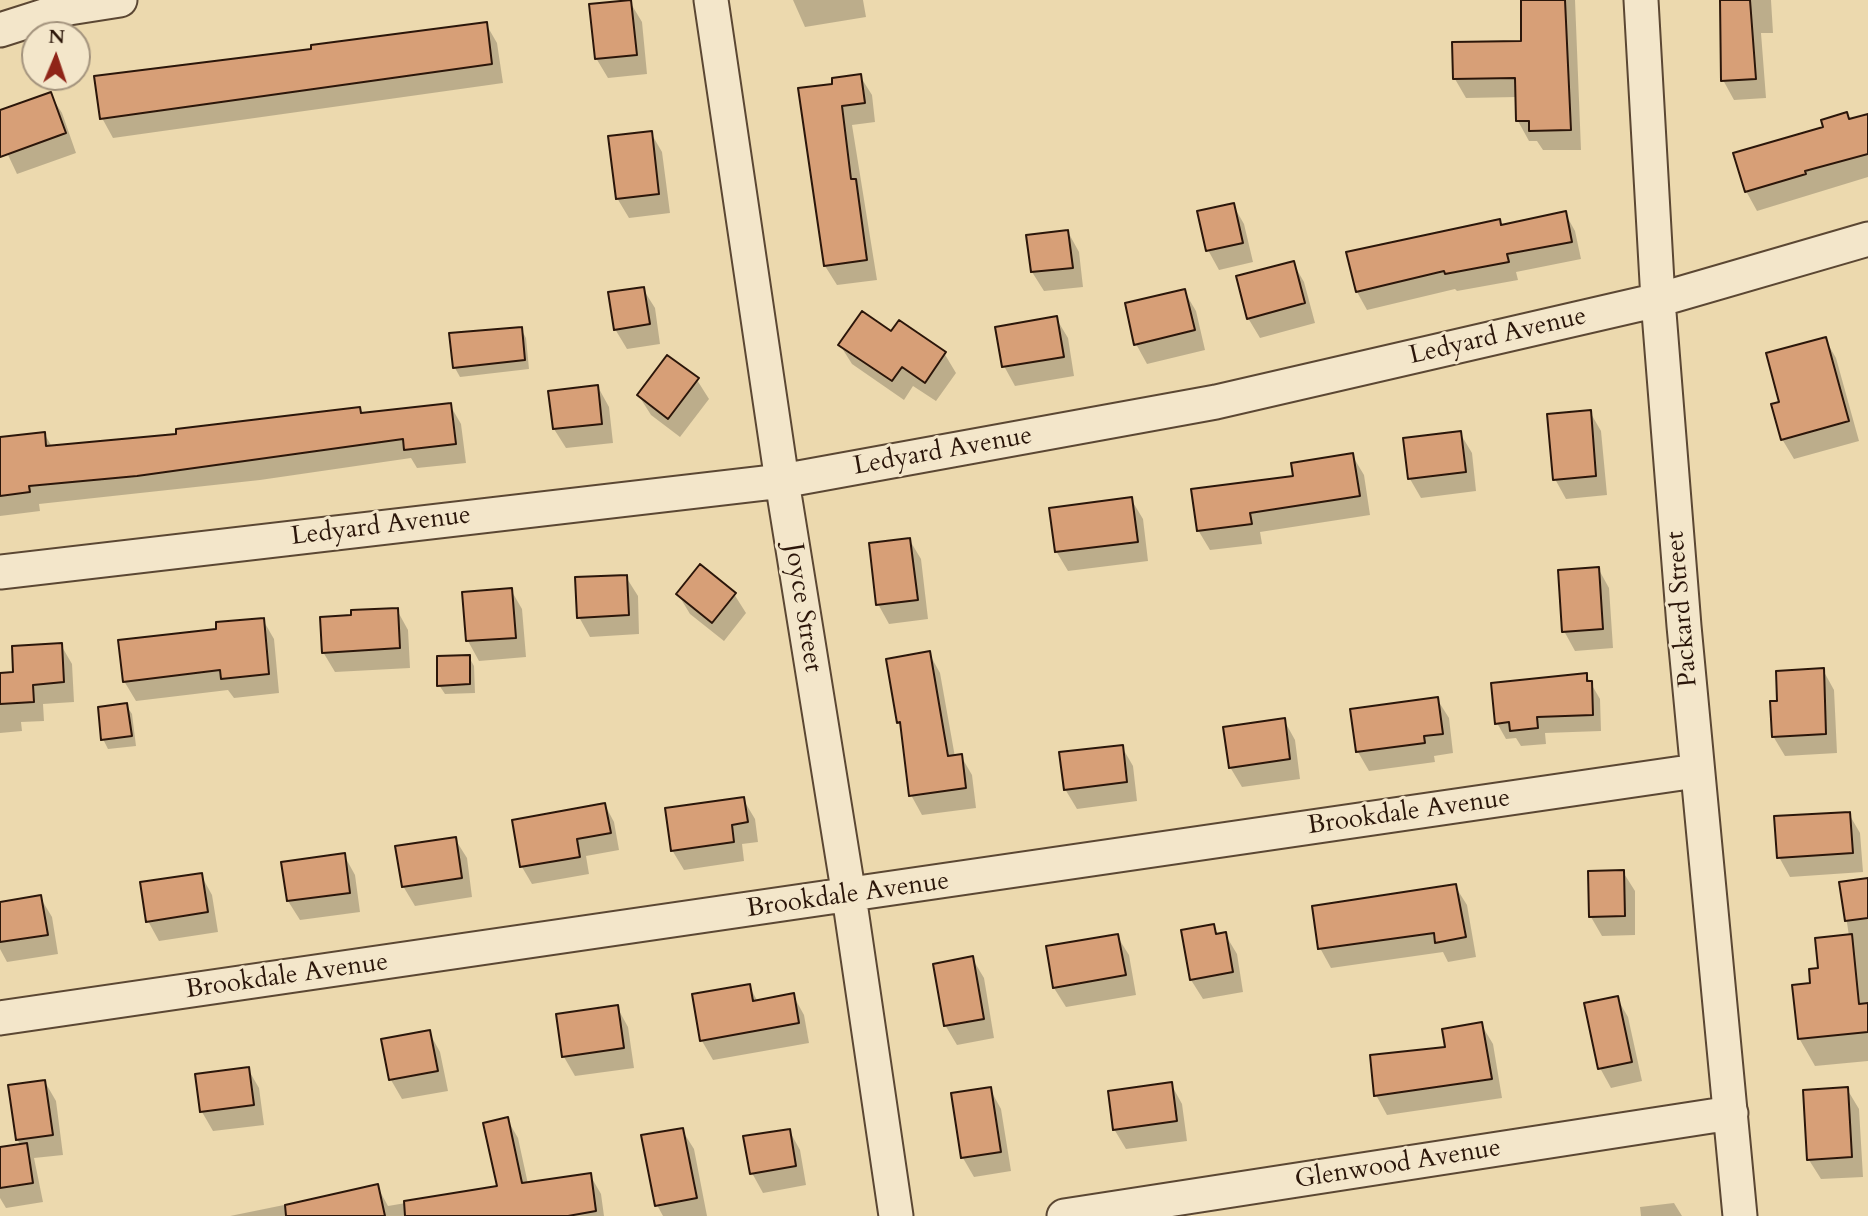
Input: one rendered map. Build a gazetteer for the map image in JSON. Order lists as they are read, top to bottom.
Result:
{
  "streets": {
    "street": [
      "Ledyard Avenue",
      "Joyce Street",
      "Packard Street",
      "Brookdale Avenue",
      "Glenwood Avenue"
    ]
  },
  "crossings": [
    ["Ledyard Avenue", "Joyce Street"],
    ["Ledyard Avenue", "Packard Street"],
    ["Joyce Street", "Brookdale Avenue"],
    ["Packard Street", "Brookdale Avenue"],
    ["Packard Street", "Glenwood Avenue"]
  ],
  "north": "top"
}
